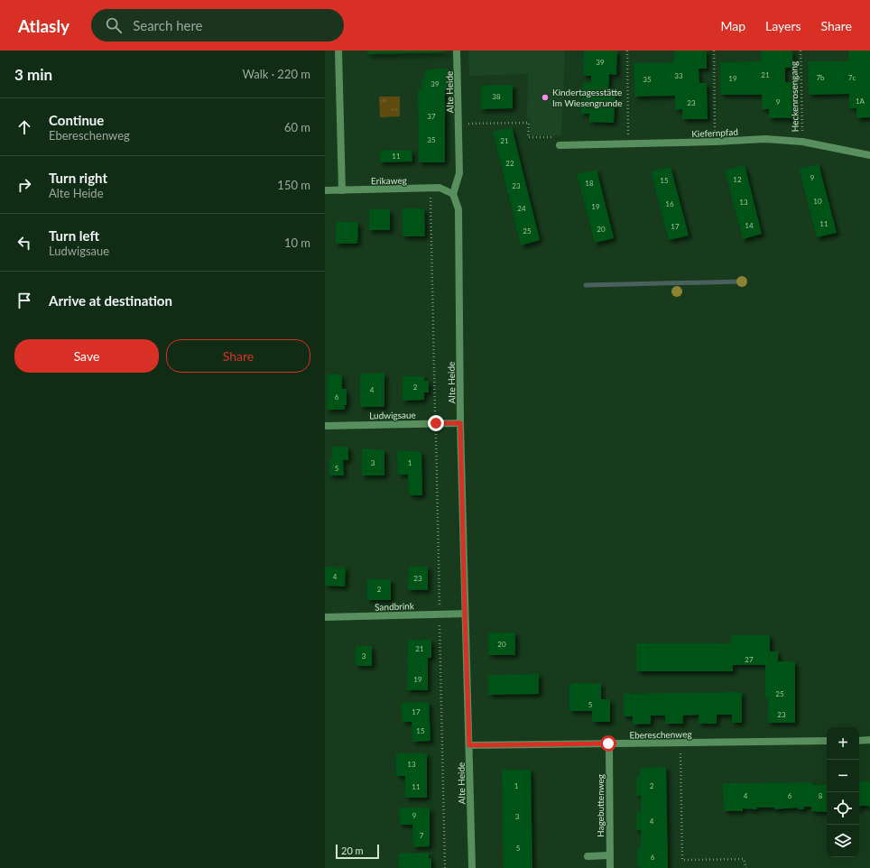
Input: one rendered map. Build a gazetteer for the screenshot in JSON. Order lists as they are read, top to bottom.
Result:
{
  "streets": {
    "street": [
      "Alte Heide",
      "Kiefernpfad",
      "Erikaweg",
      "Ludwigsaue",
      "Sandbrink",
      "Ebereschenweg",
      "Hagebuttenweg"
    ],
    "path": ["Heckenrosengang"]
  },
  "crossings": [
    ["Alte Heide", "Erikaweg"],
    ["Alte Heide", "Ludwigsaue"],
    ["Alte Heide", "Sandbrink"],
    ["Alte Heide", "Ebereschenweg"],
    ["Heckenrosengang", "Kiefernpfad"],
    ["Ebereschenweg", "Hagebuttenweg"]
  ],
  "places": ["Kindertagesstätte Im Wiesengrunde"],
  "house_numbers": [
    "39",
    "21",
    "33",
    "7b",
    "7c",
    "19",
    "35",
    "39",
    "38",
    "1A",
    "9",
    "23",
    "37",
    "35",
    "21",
    "11",
    "22",
    "9",
    "12",
    "15",
    "18",
    "23",
    "10",
    "13",
    "16",
    "19",
    "24",
    "11",
    "14",
    "17",
    "20",
    "25",
    "2",
    "4",
    "6",
    "3",
    "1",
    "5",
    "4",
    "23",
    "2",
    "20",
    "21",
    "3",
    "27",
    "19",
    "25",
    "5",
    "17",
    "23",
    "15",
    "13",
    "1",
    "2",
    "11",
    "4",
    "6",
    "8",
    "9",
    "3",
    "4",
    "7",
    "5",
    "6"
  ],
  "scale_bar": "20 m",
  "page": {
    "header": "Atlasly",
    "search": "Search here",
    "nav": ["Map", "Layers", "Share"],
    "heading": ["3 min", "Walk · 220 m"],
    "list": [
      ["Continue", "Ebereschenweg", "60 m"],
      ["Turn right", "Alte Heide", "150 m"],
      ["Turn left", "Ludwigsaue", "10 m"],
      "Arrive at destination"
    ],
    "buttons": ["Save", "Share"],
    "map_buttons": ["+", "−"],
    "scale": "20 m"
  }
}
